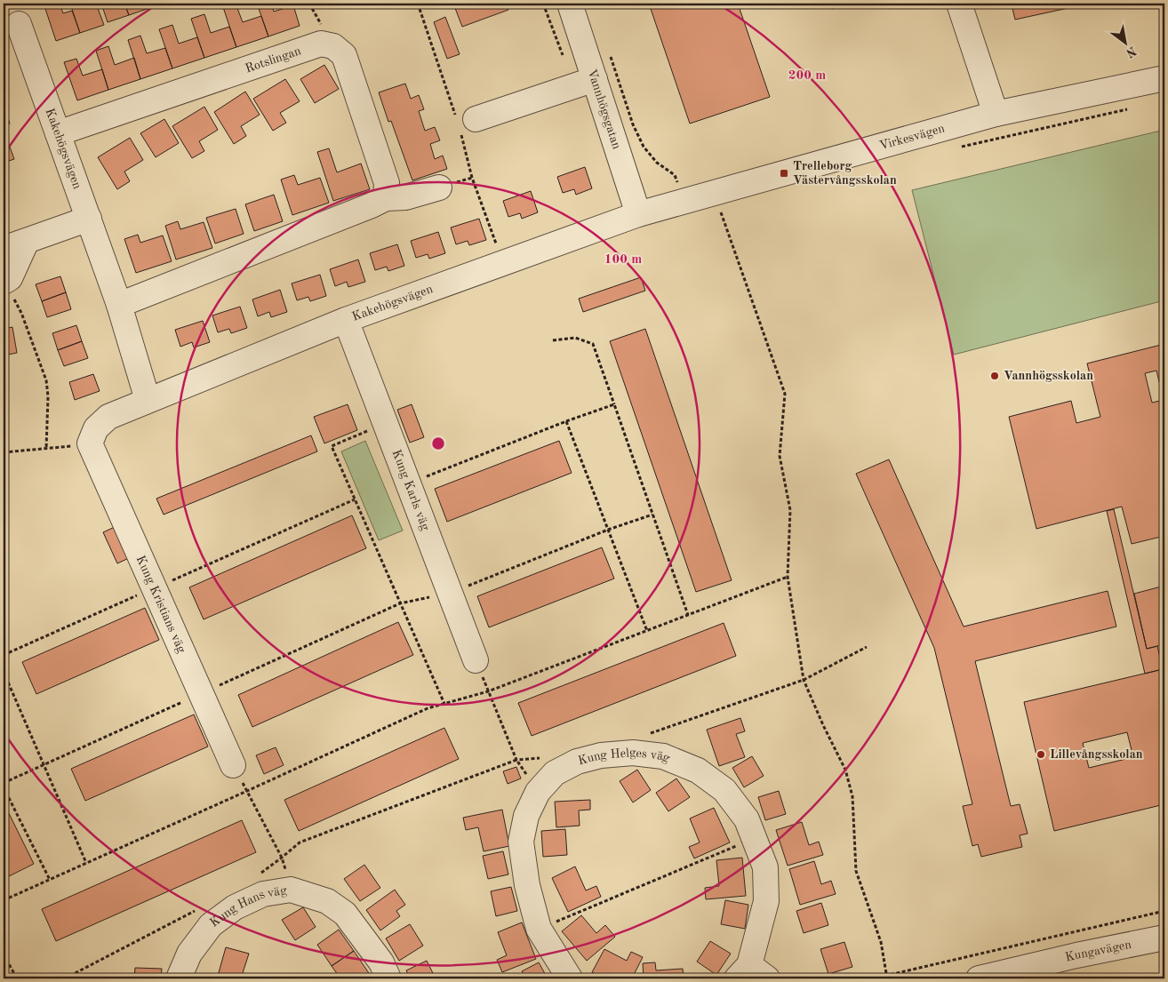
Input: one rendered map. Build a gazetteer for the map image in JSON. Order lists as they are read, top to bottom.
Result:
{
  "streets": {
    "street": [
      "Rotslingan",
      "Vannhögsgatan",
      "Virkesvägen",
      "Kakehögsvägen",
      "Kung Karls väg",
      "Kung Kristians väg",
      "Kung Helges väg",
      "Kung Hans väg",
      "Kungavägen"
    ]
  },
  "crossings": [
    ["Rotslingan", "Kakehögsvägen"],
    ["Vannhögsgatan", "Virkesvägen"],
    ["Vannhögsgatan", "Kakehögsvägen"],
    ["Virkesvägen", "Kakehögsvägen"],
    ["Kakehögsvägen", "Kung Karls väg"],
    ["Kakehögsvägen", "Kung Kristians väg"]
  ],
  "places": {
    "transit": ["Trelleborg Västervångsskolan"],
    "other": ["Vannhögsskolan", "Lillevångsskolan"]
  },
  "north": "bottom right",
  "rings": ["200 m", "100 m"]
}
